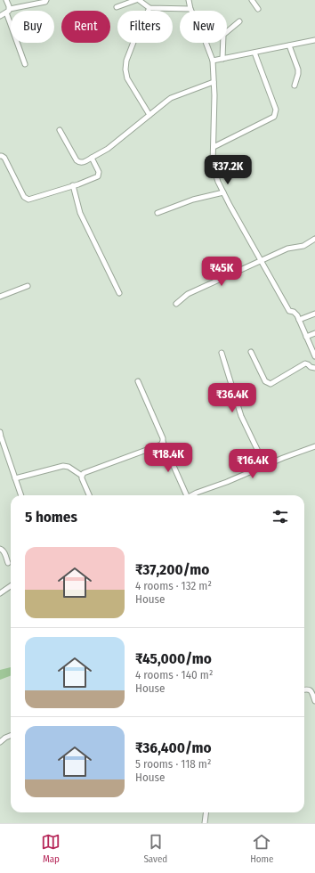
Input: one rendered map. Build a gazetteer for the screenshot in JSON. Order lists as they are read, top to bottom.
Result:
{
  "page": {
    "chip": [
      "Buy",
      "Rent",
      "Filters",
      "New"
    ],
    "price": [
      "₹37.2K",
      "₹45K",
      "₹36.4K",
      "₹18.4K",
      "₹16.4K"
    ],
    "heading": "5 homes",
    "list": [
      {
        "name": "₹37,200/mo",
        "note": "4 rooms · 132 m² · House"
      },
      {
        "name": "₹45,000/mo",
        "note": "4 rooms · 140 m² · House"
      },
      {
        "name": "₹36,400/mo",
        "note": "5 rooms · 118 m² · House"
      }
    ],
    "tabs": ["Map", "Saved", "Home"]
  }
}
